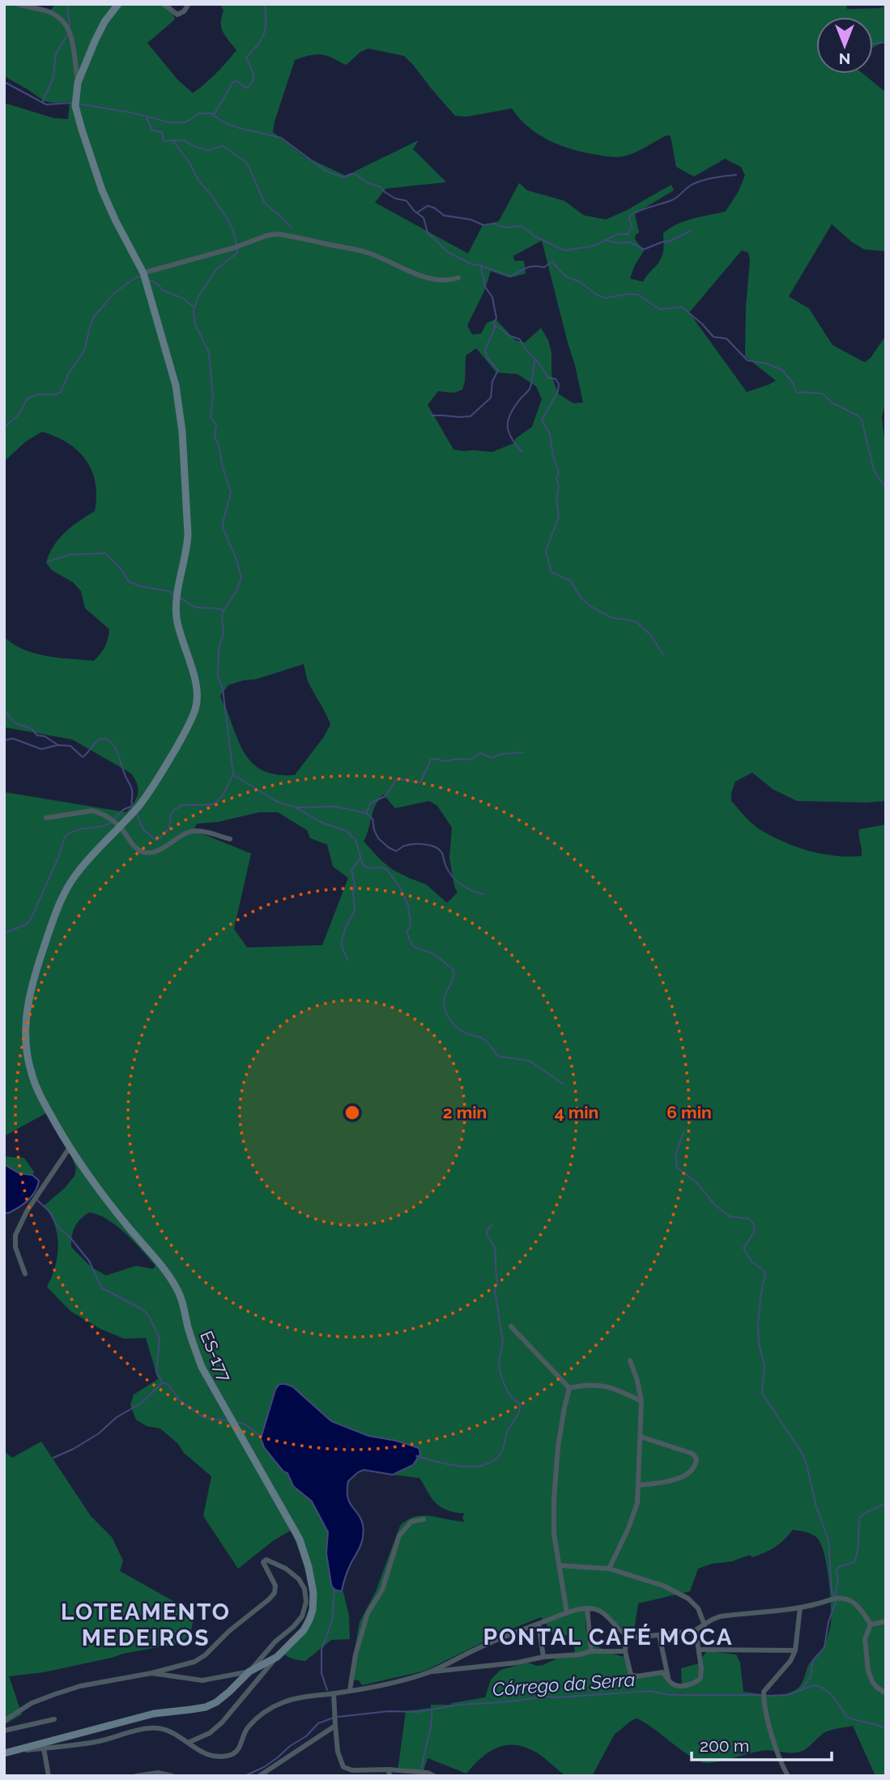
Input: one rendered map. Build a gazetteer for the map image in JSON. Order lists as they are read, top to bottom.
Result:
{
  "streets": {
    "main road": ["ES-177"]
  },
  "districts": ["LOTEAMENTO MEDEIROS", "PONTAL CAFÉ MOCA"],
  "water": ["Córrego da Serra"],
  "scale_bar": "200 m",
  "north": "bottom",
  "rings": ["2 min", "4 min", "6 min"]
}
